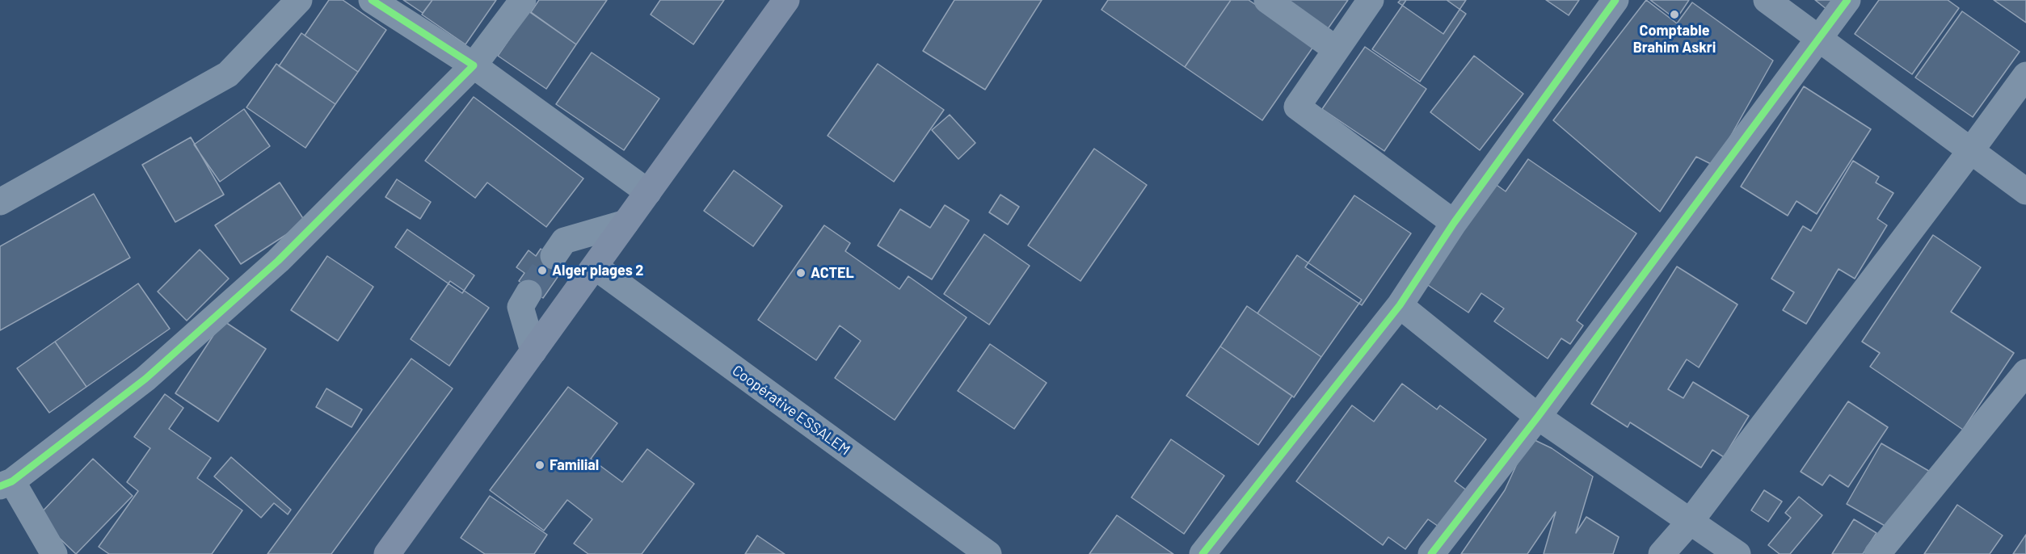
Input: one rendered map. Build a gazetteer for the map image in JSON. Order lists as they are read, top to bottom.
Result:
{
  "streets": {
    "street": ["Coopérative ESSALEM"]
  },
  "places": [
    "Comptable Brahim Askri",
    "Alger plages 2",
    "ACTEL",
    "Familial"
  ]
}
